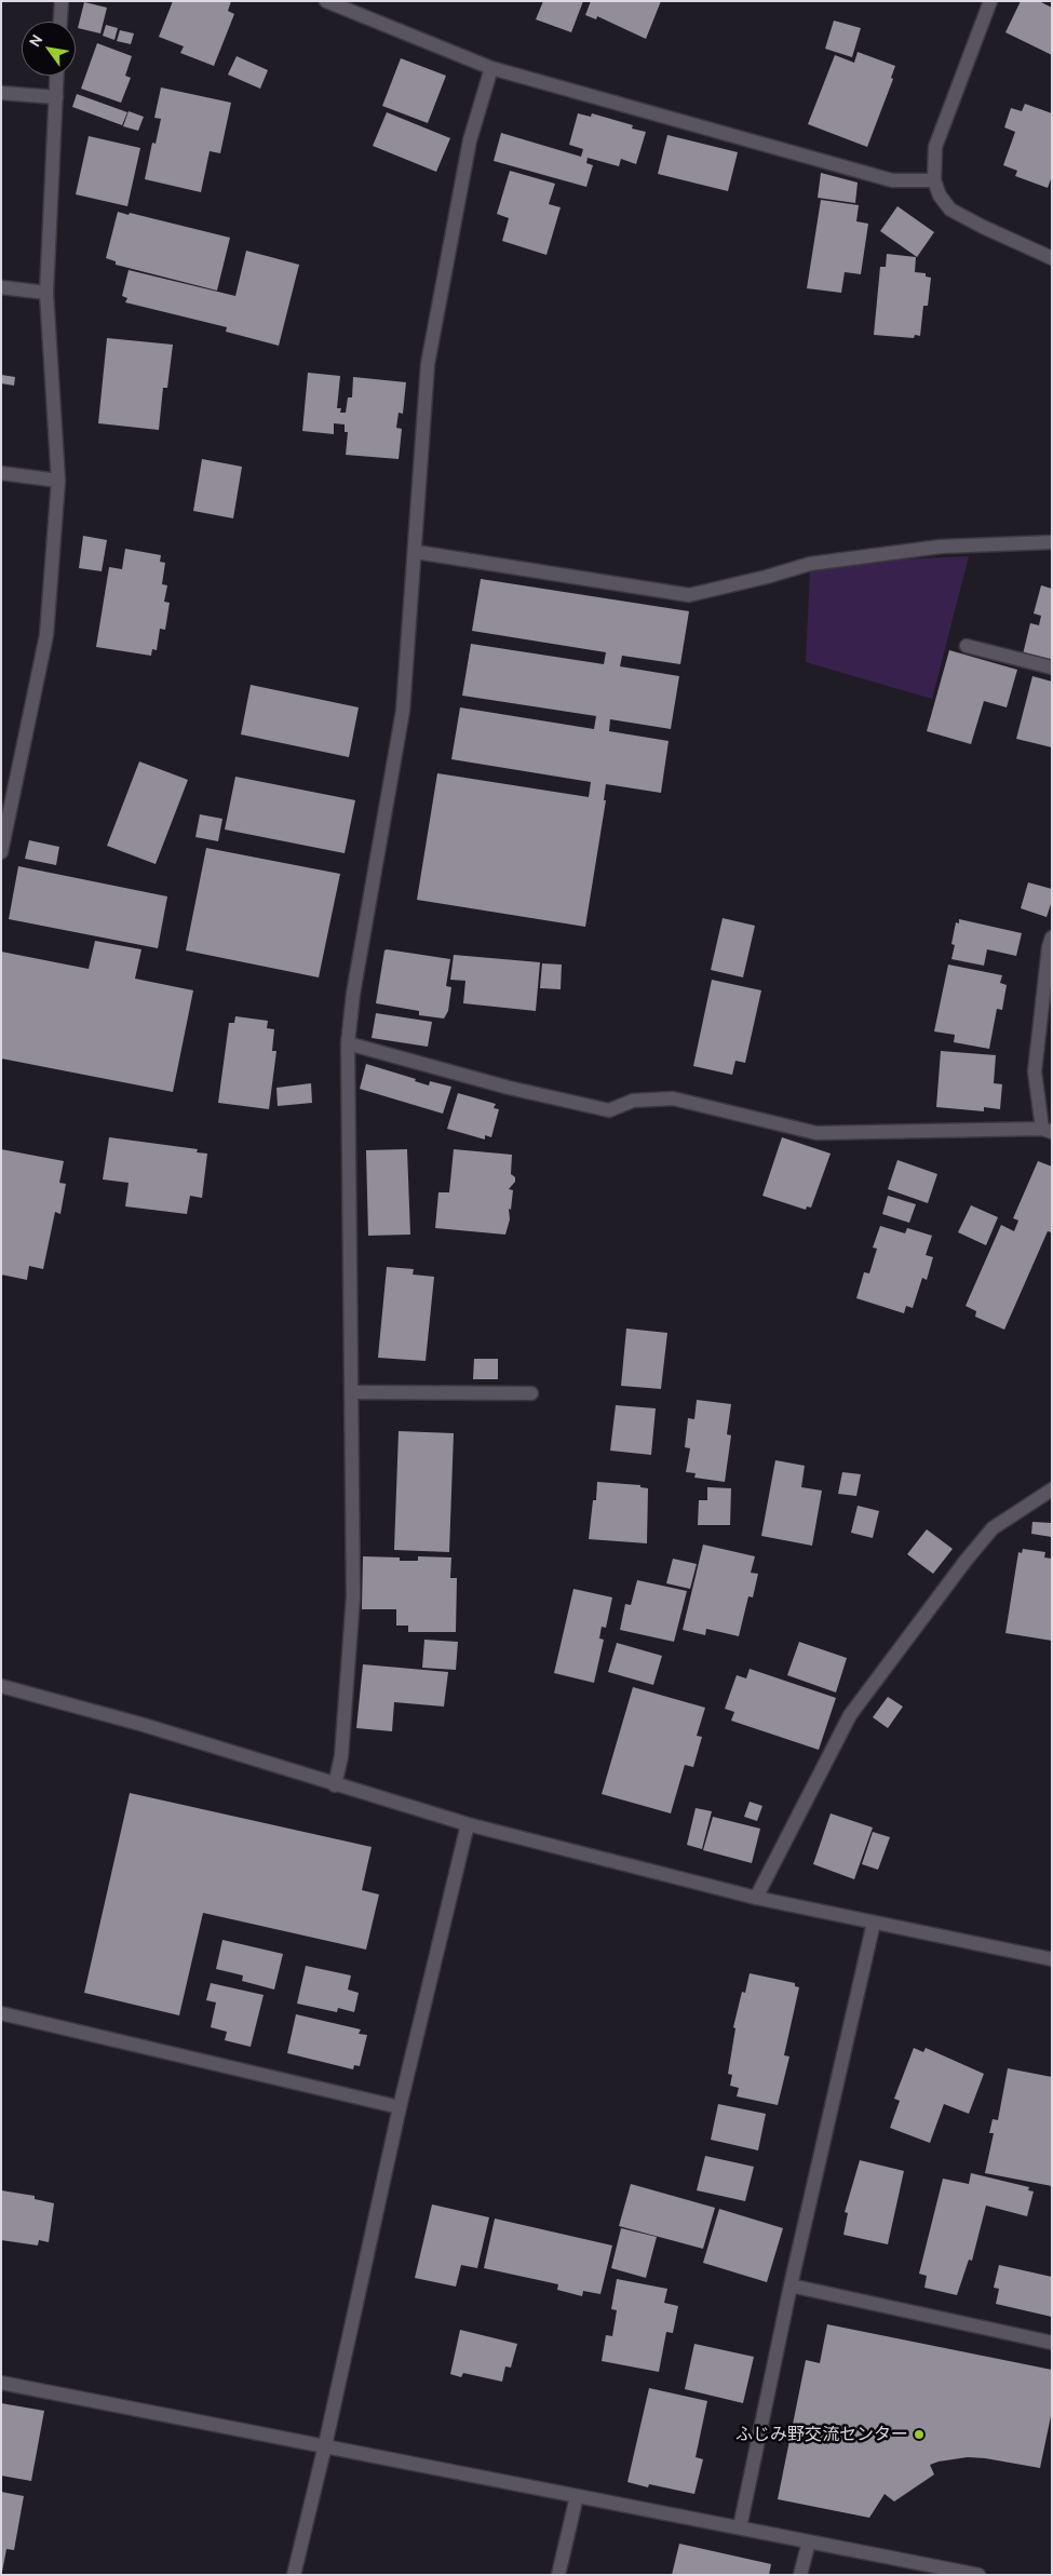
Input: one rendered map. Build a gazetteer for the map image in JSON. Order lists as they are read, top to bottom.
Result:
{
  "places": ["ふじみ野交流センター"],
  "north": "top left"
}
